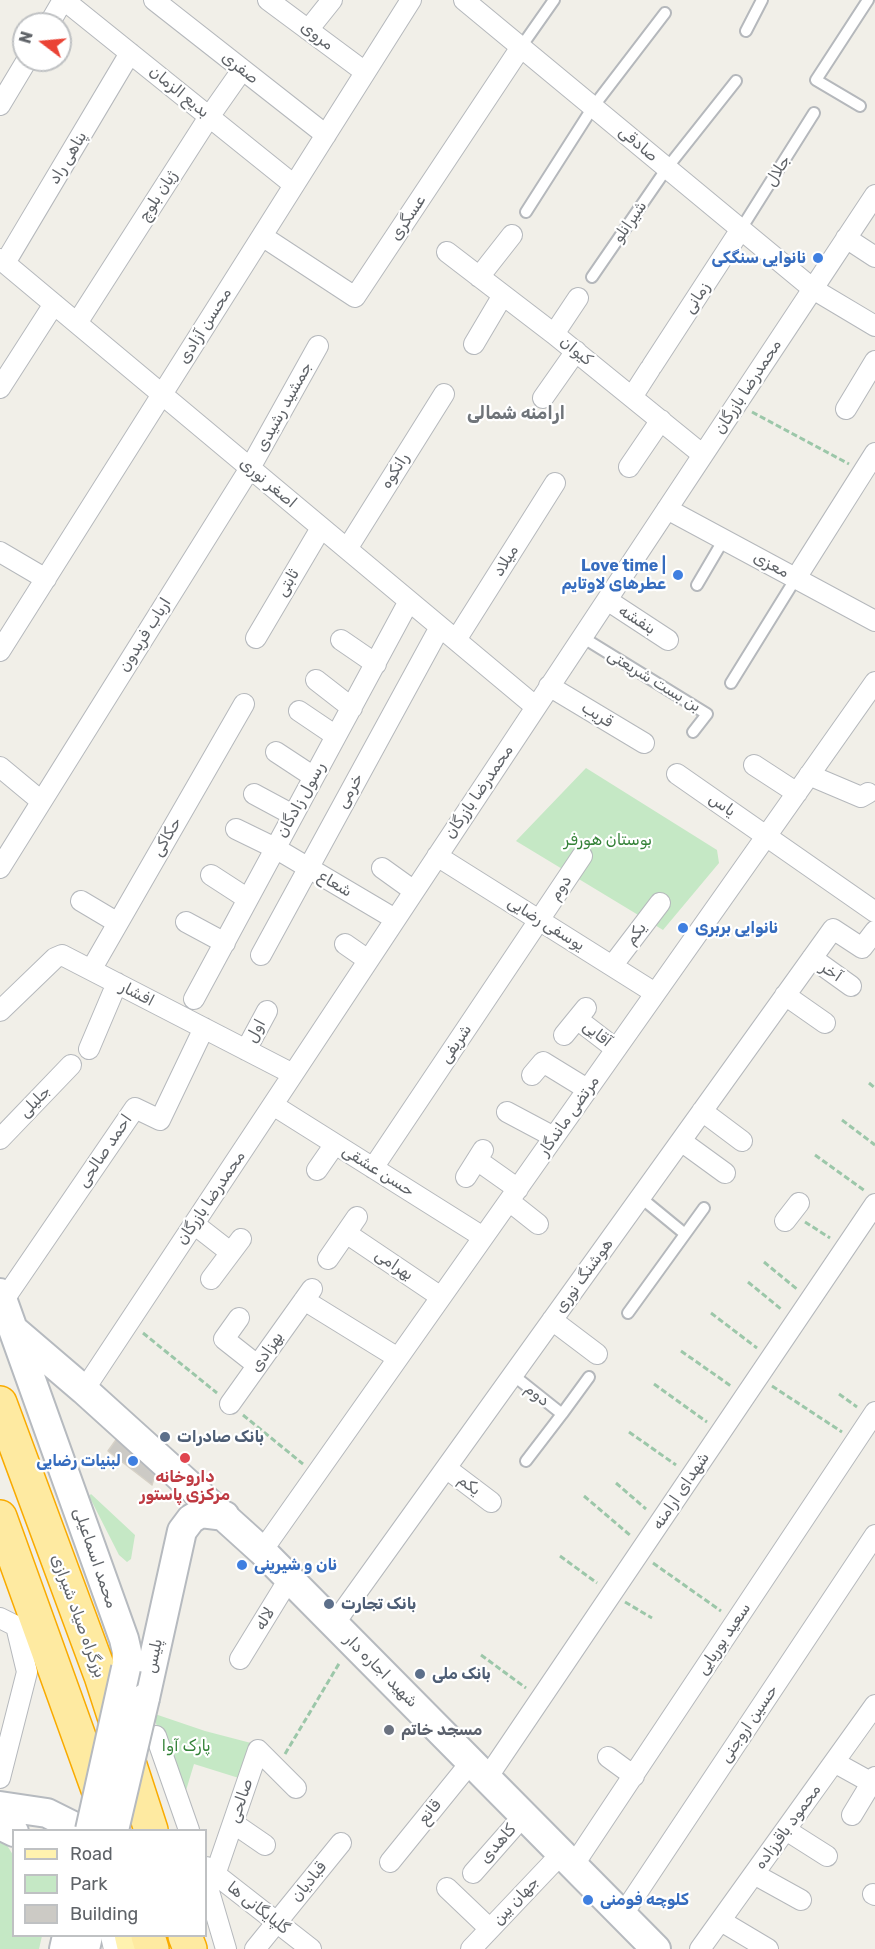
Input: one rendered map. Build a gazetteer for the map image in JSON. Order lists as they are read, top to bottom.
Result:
{
  "streets": {
    "highway": ["بزرگراه صیاد شیرازی"],
    "main road": ["محمد اسماعیلی", "پلیس", "شهید اجاره دار"],
    "street": [
      "مروی",
      "صفری",
      "بدیع الزمان",
      "صادقی",
      "پناهی راد",
      "ژیان بلوچ",
      "عسگری",
      "زمانی",
      "محسن آزادی",
      "کیوان",
      "محمدرضا بازرگان",
      "جمشید رشیدی",
      "رانکوه",
      "اصغر نوری",
      "میلاد",
      "معزی",
      "ثابتی",
      "بنفشه",
      "ارباب فریدون",
      "قریب",
      "خرمی",
      "رسول زادگان",
      "یاس",
      "حکاکی",
      "شعاع",
      "دوم",
      "یوسفی رضایی",
      "یکم",
      "آخر",
      "افشار",
      "اول",
      "آقایی",
      "شریفی",
      "جلیلی",
      "مرتضی ماندگار",
      "احمد صالحی",
      "حسن عشقی",
      "بهرامی",
      "هوشنگ نوری",
      "بهزادی",
      "شهدای ارامنه",
      "لاله",
      "سعید بوریایی",
      "حسین اروجنی",
      "صالحی",
      "قانع",
      "محمود باقرزاده",
      "کاهدی",
      "قبادیان",
      "جهان‌ بین",
      "گلپایگانی ها"
    ],
    "lane": ["جلال", "شیرانلو", "بن بست شریعتی"]
  },
  "crossings": [
    ["مروی", "محسن آزادی"],
    ["صفری", "ژیان بلوچ"],
    ["صفری", "محسن آزادی"],
    ["بدیع الزمان", "پناهی راد"],
    ["بدیع الزمان", "ژیان بلوچ"],
    ["بدیع الزمان", "محسن آزادی"],
    ["صادقی", "جلال"],
    ["صادقی", "عسگری"],
    ["صادقی", "شیرانلو"],
    ["صادقی", "زمانی"],
    ["صادقی", "محمدرضا بازرگان"],
    ["پناهی راد", "اصغر نوری"],
    ["جلال", "زمانی"],
    ["ژیان بلوچ", "اصغر نوری"],
    ["عسگری", "محسن آزادی"],
    ["زمانی", "کیوان"],
    ["محسن آزادی", "اصغر نوری"],
    ["کیوان", "محمدرضا بازرگان"],
    ["محمدرضا بازرگان", "اصغر نوری"],
    ["محمدرضا بازرگان", "معزی"],
    ["محمدرضا بازرگان", "بنفشه"],
    ["محمدرضا بازرگان", "بن بست شریعتی"],
    ["محمدرضا بازرگان", "قریب"],
    ["محمدرضا بازرگان", "شعاع"],
    ["محمدرضا بازرگان", "یوسفی رضایی"],
    ["محمدرضا بازرگان", "حسن عشقی"],
    ["محمدرضا بازرگان", "شهید اجاره دار"],
    ["جمشید رشیدی", "اصغر نوری"],
    ["جمشید رشیدی", "ارباب فریدون"],
    ["رانکوه", "اصغر نوری"],
    ["اصغر نوری", "میلاد"],
    ["اصغر نوری", "ثابتی"],
    ["اصغر نوری", "ارباب فریدون"],
    ["اصغر نوری", "خرمی"],
    ["اصغر نوری", "رسول زادگان"],
    ["خرمی", "شعاع"],
    ["رسول زادگان", "شعاع"],
    ["یاس", "مرتضی ماندگار"],
    ["حکاکی", "افشار"],
    ["دوم", "یوسفی رضایی"],
    ["دوم", "شریفی"],
    ["دوم", "هوشنگ نوری"],
    ["یوسفی رضایی", "یکم"],
    ["یوسفی رضایی", "شریفی"],
    ["یوسفی رضایی", "مرتضی ماندگار"],
    ["یکم", "هوشنگ نوری"],
    ["آخر", "هوشنگ نوری"],
    ["افشار", "اول"],
    ["افشار", "احمد صالحی"],
    ["آقایی", "مرتضی ماندگار"],
    ["شریفی", "حسن عشقی"],
    ["مرتضی ماندگار", "حسن عشقی"],
    ["مرتضی ماندگار", "بهرامی"],
    ["مرتضی ماندگار", "بهزادی"],
    ["مرتضی ماندگار", "شهید اجاره دار"],
    ["احمد صالحی", "محمد اسماعیلی"],
    ["هوشنگ نوری", "شهید اجاره دار"],
    ["هوشنگ نوری", "صالحی"],
    ["شهدای ارامنه", "شهید اجاره دار"],
    ["شهدای ارامنه", "قانع"],
    ["محمد اسماعیلی", "شهید اجاره دار"],
    ["لاله", "شهید اجاره دار"],
    ["سعید بوریایی", "شهید اجاره دار"],
    ["سعید بوریایی", "جهان‌ بین"],
    ["پلیس", "شهید اجاره دار"],
    ["شهید اجاره دار", "حسین اروجنی"],
    ["شهید اجاره دار", "صالحی"],
    ["شهید اجاره دار", "قانع"],
    ["شهید اجاره دار", "کاهدی"],
    ["شهید اجاره دار", "جهان‌ بین"],
    ["صالحی", "گلپایگانی ها"],
    ["قبادیان", "گلپایگانی ها"]
  ],
  "districts": ["ارامنه شمالی"],
  "parks": ["بوستان هورفر", "پارک آوا"],
  "places": [
    "نانوایی سنگکی",
    "Love time | عطرهای لاوتایم",
    "نانوایی بربری",
    "بانک صادرات",
    "داروخانه مرکزی پاستور",
    "لبنیات رضایی",
    "نان و شیرینی",
    "بانک تجارت",
    "بانک ملی",
    "مسجد خاتم",
    "کلوچه فومنی"
  ],
  "legend": ["Road", "Park", "Building"],
  "north": "left"
}
